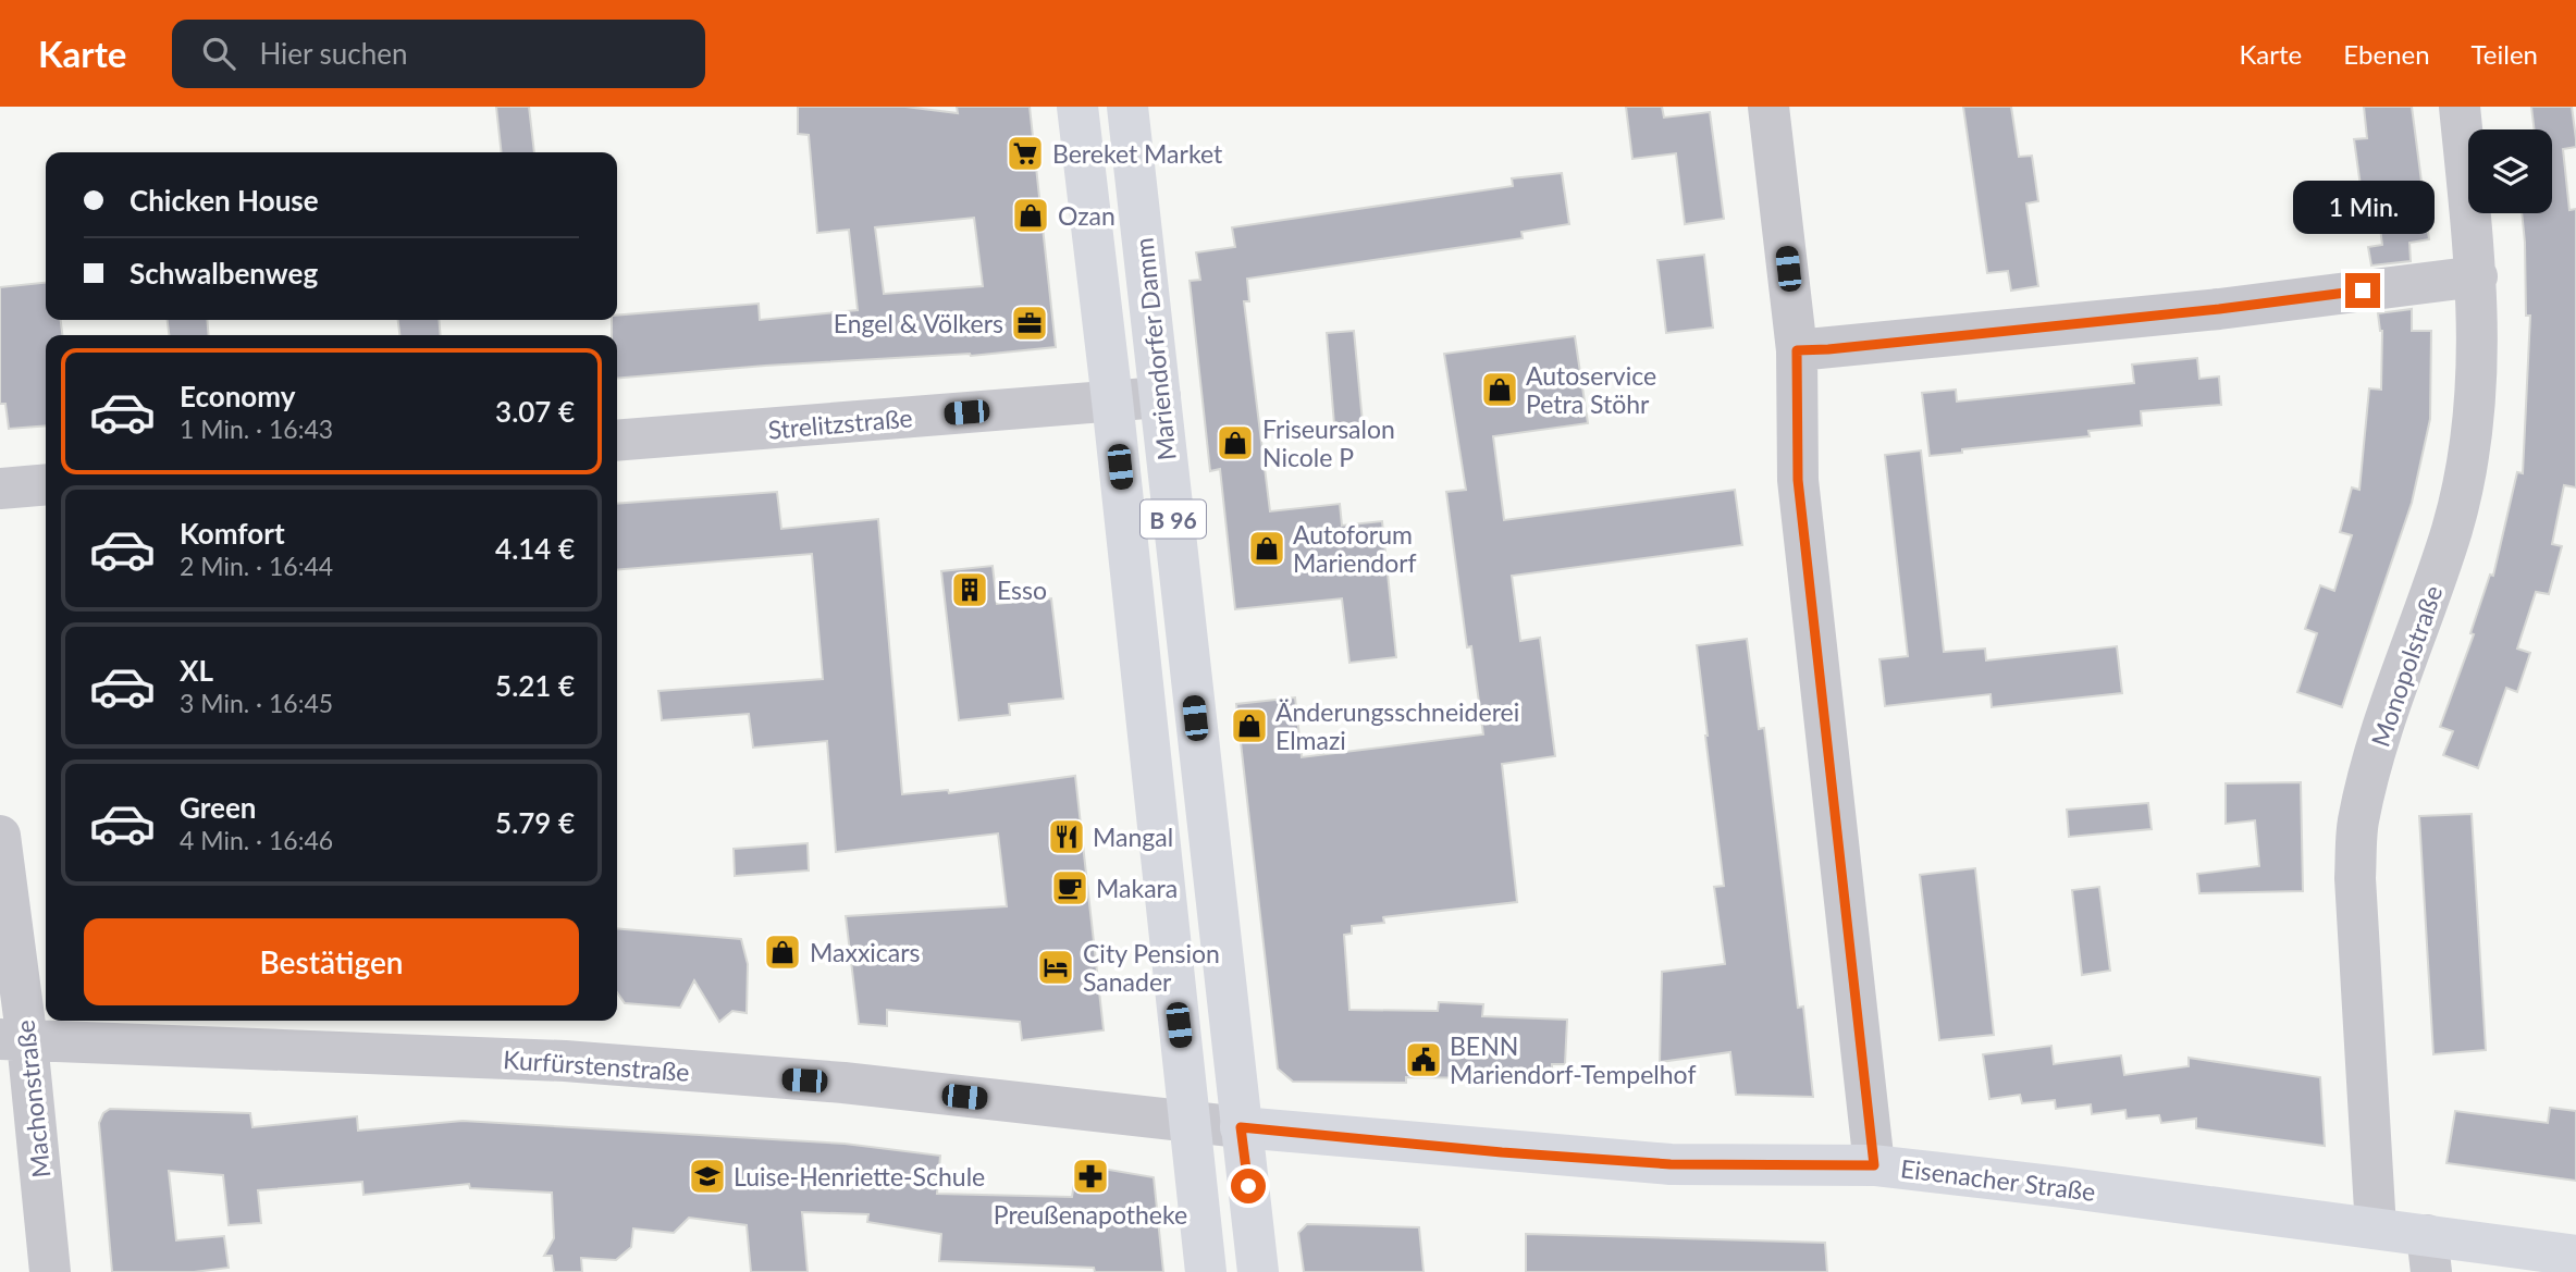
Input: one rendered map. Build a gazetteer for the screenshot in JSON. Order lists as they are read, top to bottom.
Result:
{
  "streets": {
    "main road": ["Mariendorfer Damm", "B 96", "Eisenacher Straße"],
    "street": [
      "Strelitzstraße",
      "Monopolstraße",
      "Kurfürstenstraße",
      "Machonstraße"
    ]
  },
  "crossings": [
    ["Mariendorfer Damm", "Strelitzstraße"],
    ["Mariendorfer Damm", "Kurfürstenstraße"],
    ["Mariendorfer Damm", "Eisenacher Straße"],
    ["Monopolstraße", "Eisenacher Straße"],
    ["Kurfürstenstraße", "Machonstraße"],
    ["Kurfürstenstraße", "Eisenacher Straße"]
  ],
  "places": {
    "supermarket": ["Bereket Market"],
    "shop": [
      "Ozan",
      "Autoservice Petra Stöhr",
      "Friseursalon Nicole P",
      "Autoforum Mariendorf",
      "Änderungsschneiderei Elmazi",
      "Maxxicars"
    ],
    "office": ["Engel & Völkers"],
    "building": ["Esso"],
    "restaurant": ["Mangal"],
    "cafe": ["Makara"],
    "hotel": ["City Pension Sanader"],
    "public building": ["BENN Mariendorf-Tempelhof"],
    "school or university": ["Luise-Henriette-Schule"],
    "pharmacy": ["Preußenapotheke"]
  },
  "page": {
    "header": "Karte",
    "search": "Hier suchen",
    "nav": ["Karte", "Ebenen", "Teilen"],
    "banner": ["Chicken House", "Schwalbenweg"],
    "bubble": "1 Min.",
    "list": [
      {
        "name": "Economy",
        "note": "1 Min. · 16:43",
        "value": "3.07 €"
      },
      {
        "name": "Komfort",
        "note": "2 Min. · 16:44",
        "value": "4.14 €"
      },
      {
        "name": "XL",
        "note": "3 Min. · 16:45",
        "value": "5.21 €"
      },
      {
        "name": "Green",
        "note": "4 Min. · 16:46",
        "value": "5.79 €"
      }
    ],
    "buttons": "Bestätigen"
  }
}
